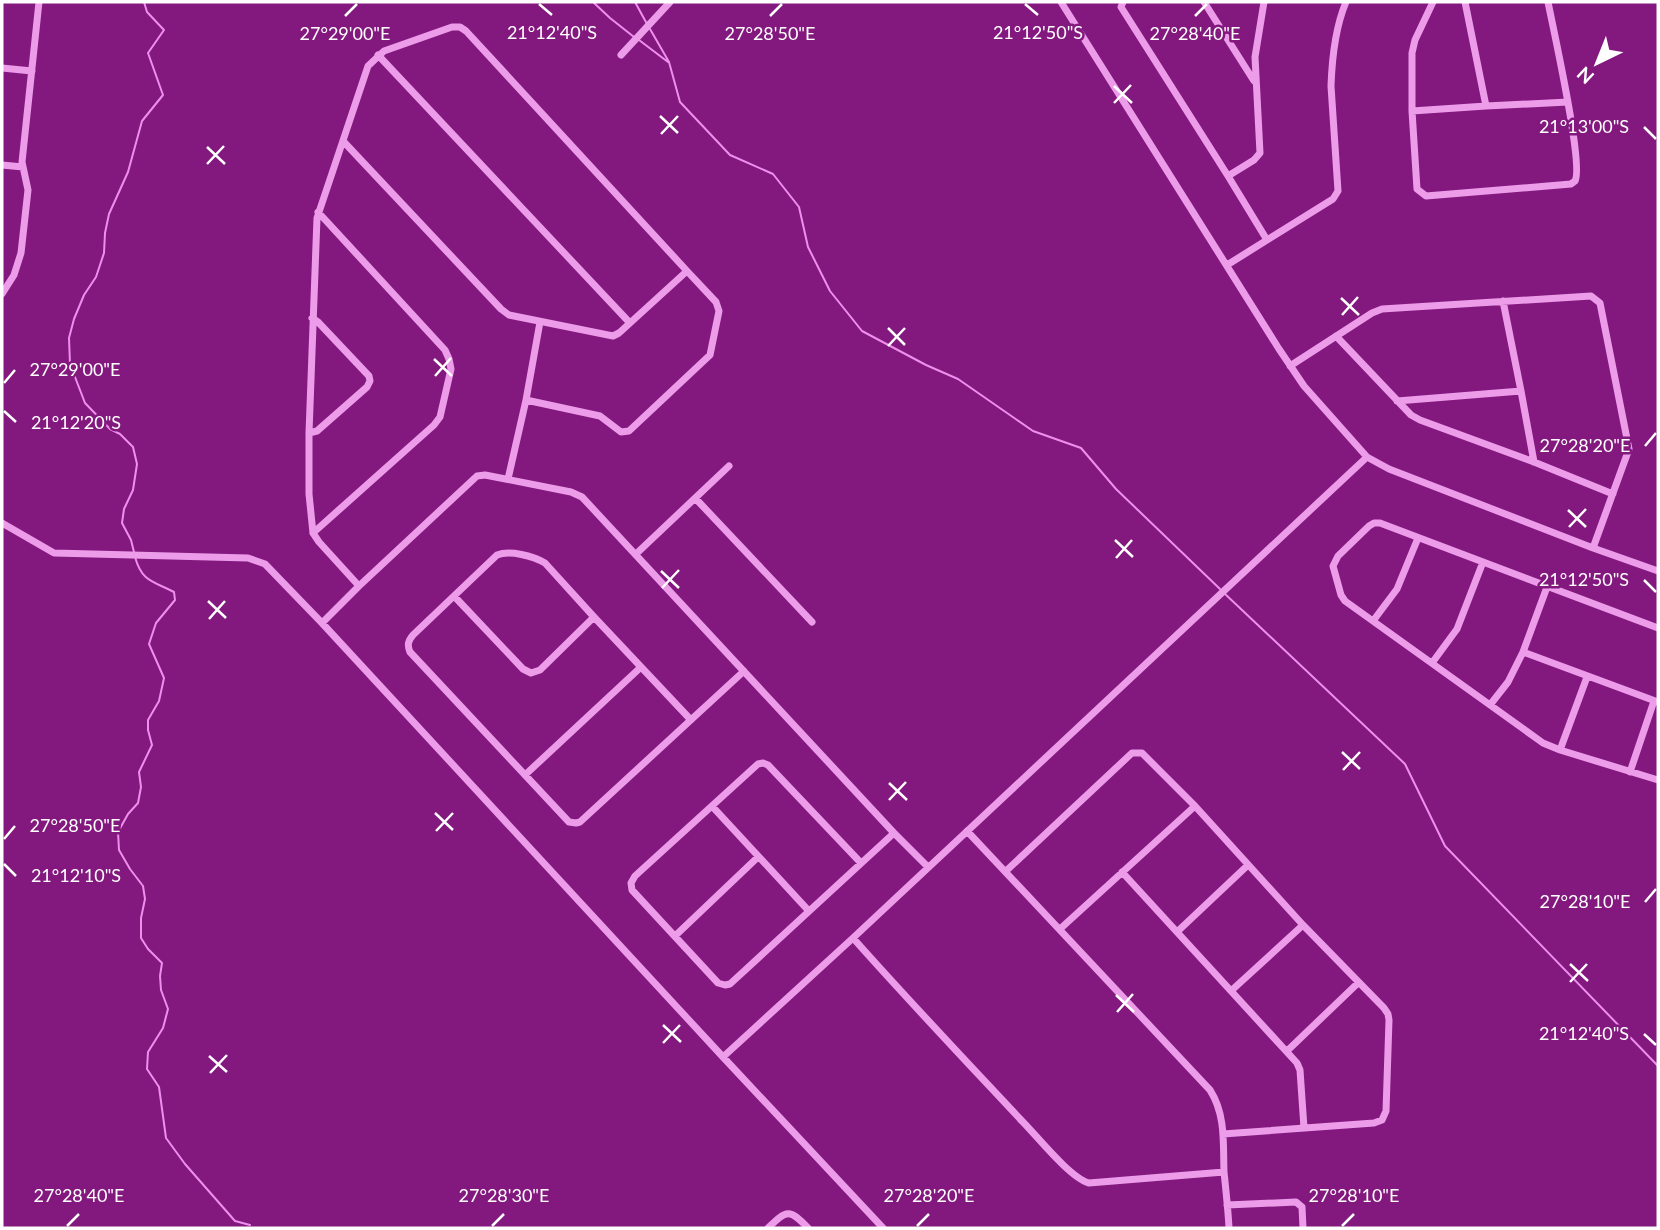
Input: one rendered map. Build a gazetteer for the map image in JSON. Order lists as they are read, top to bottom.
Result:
{
  "north": "bottom left",
  "coordinates": [
    "21°12'40\"S",
    "21°12'50\"S",
    "27°29'00\"E",
    "27°28'50\"E",
    "27°28'40\"E",
    "21°13'00\"S",
    "21°12'20\"S",
    "27°28'20\"E",
    "21°12'10\"S",
    "27°28'10\"E",
    "27°28'30\"E"
  ]
}
